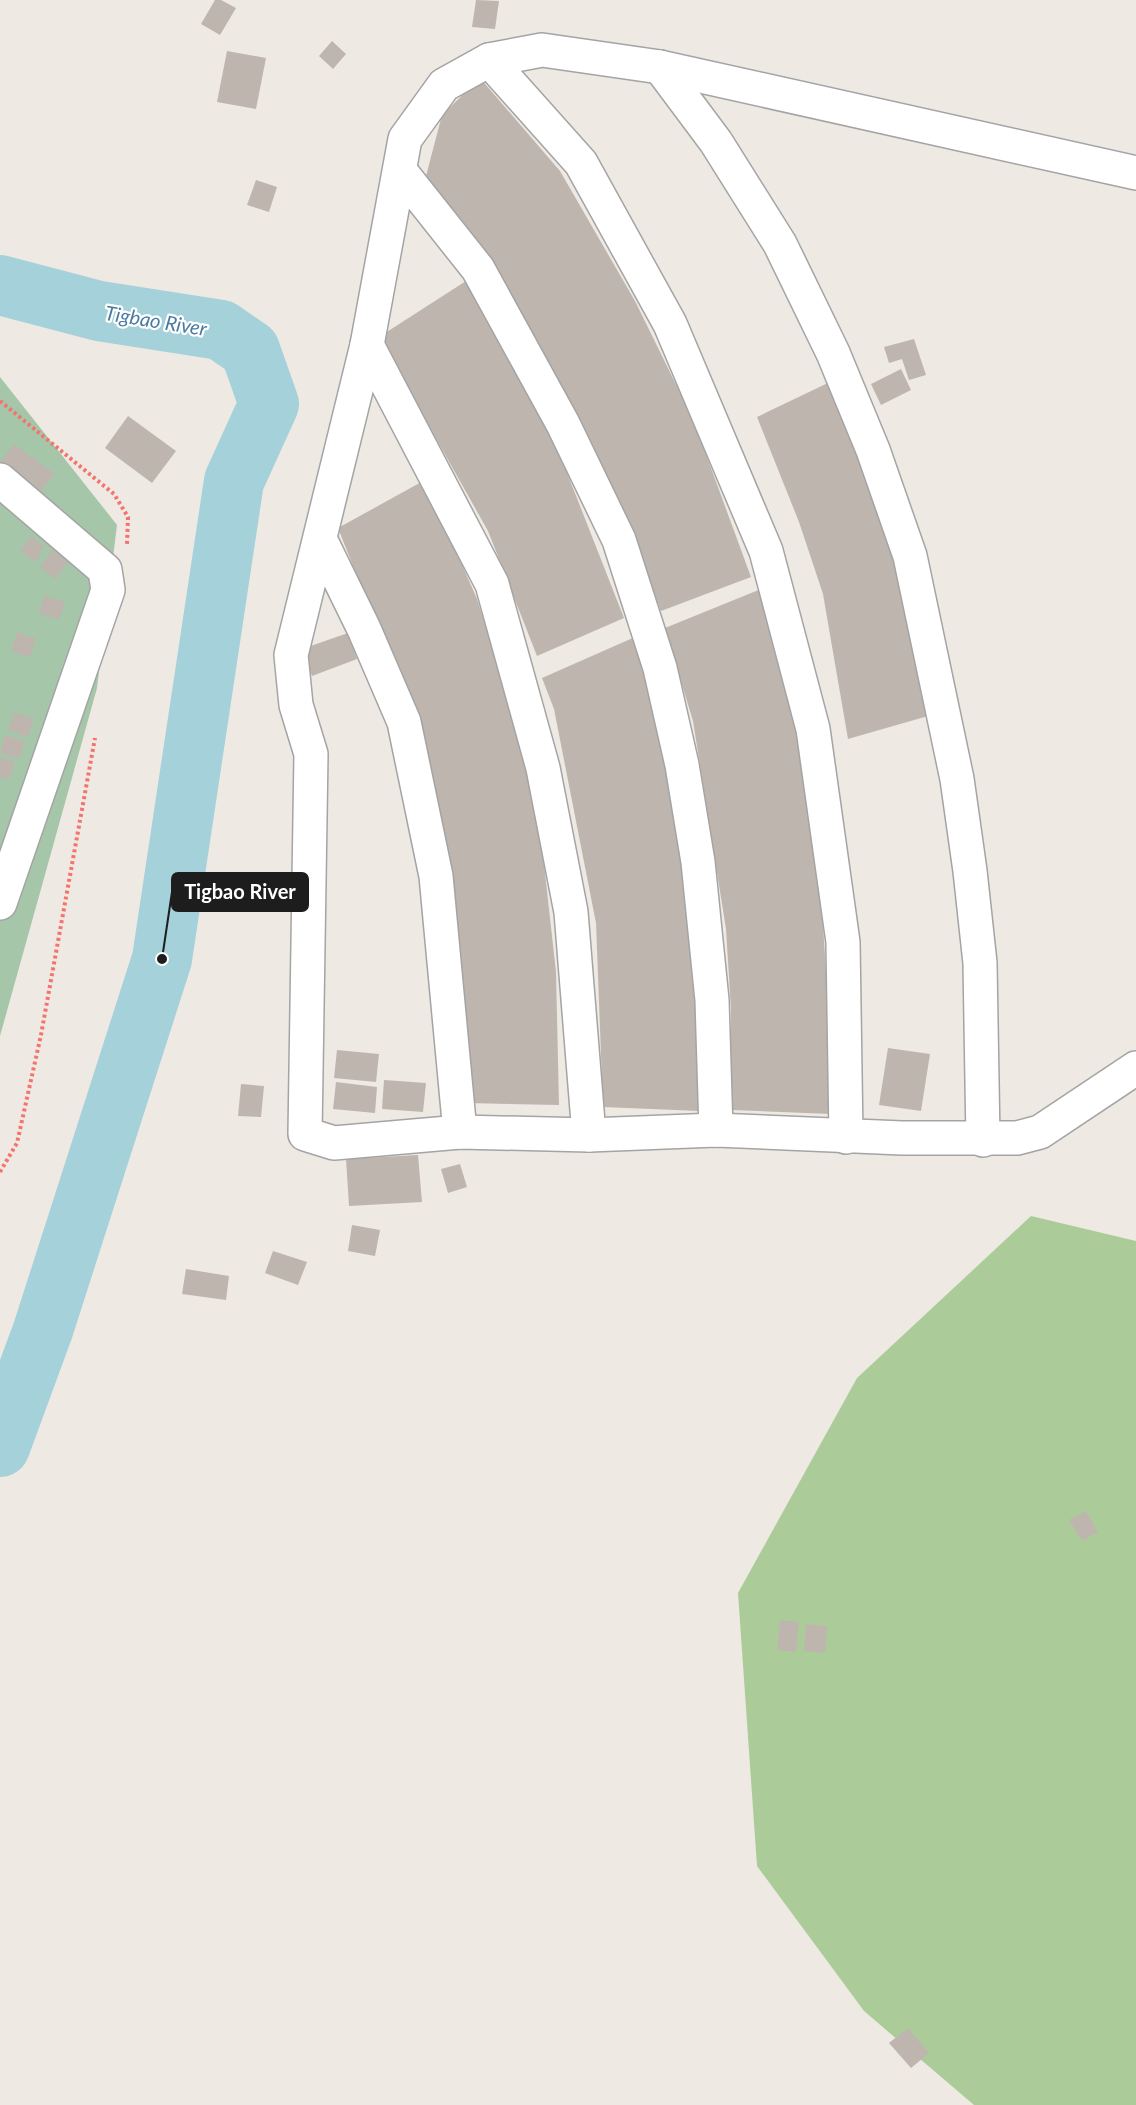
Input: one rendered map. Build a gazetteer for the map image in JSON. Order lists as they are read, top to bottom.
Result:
{
  "water": ["Tigbao River"],
  "places": ["Tigbao River"]
}
